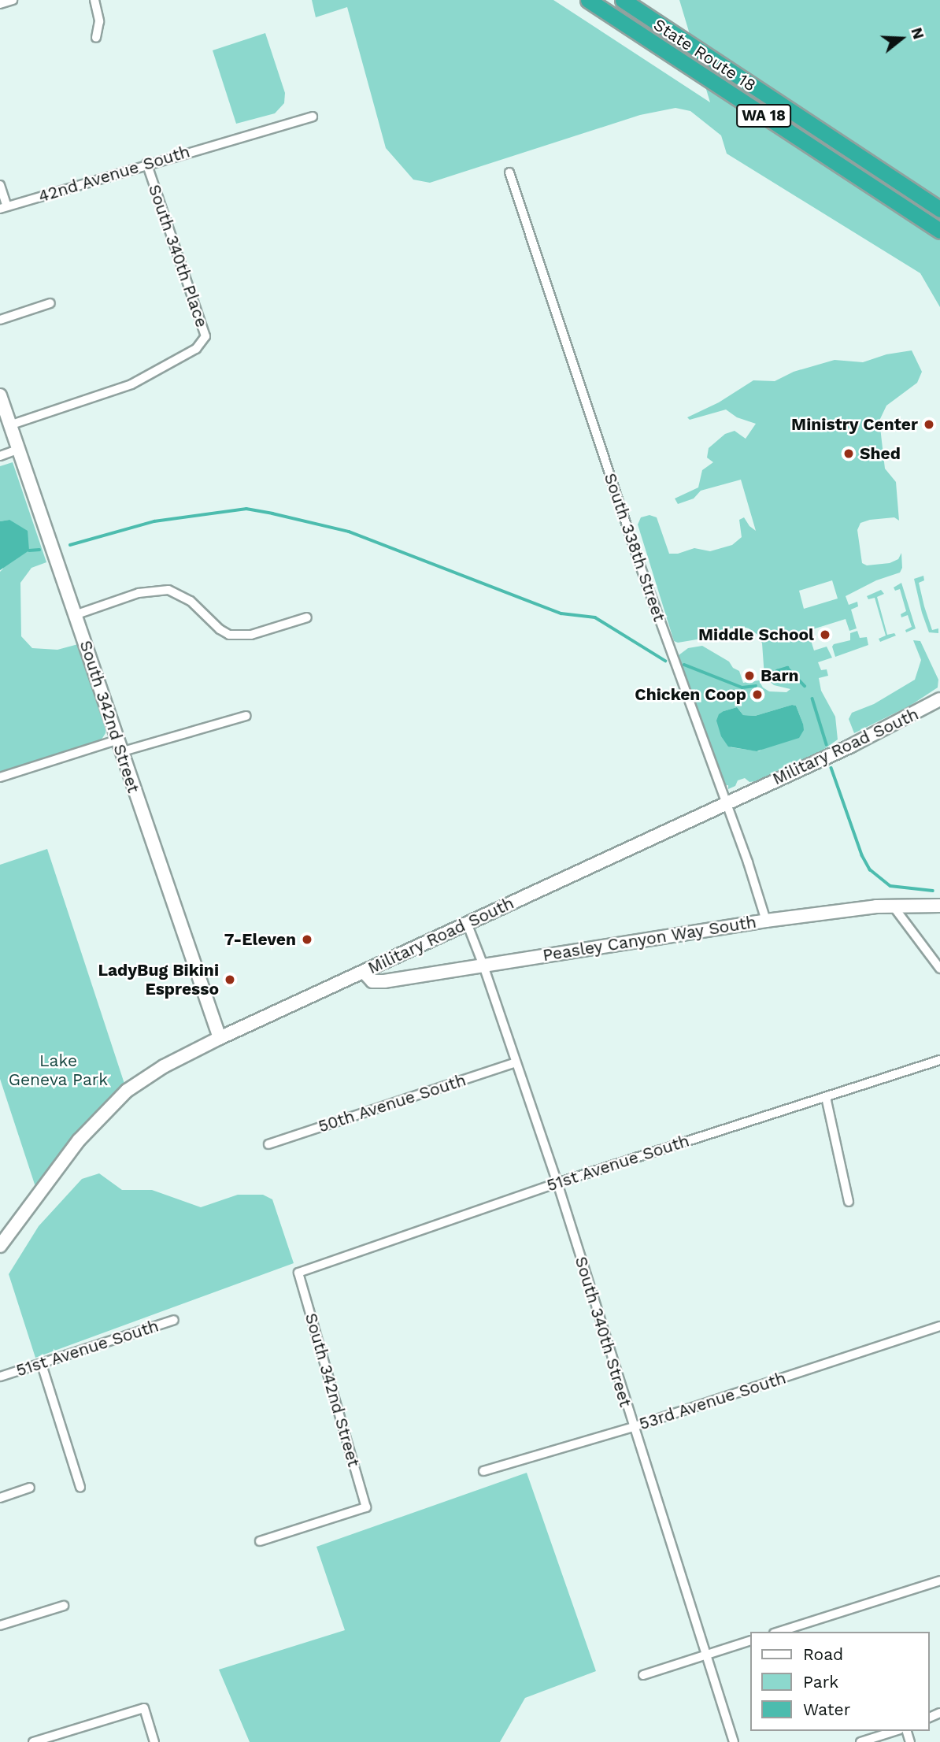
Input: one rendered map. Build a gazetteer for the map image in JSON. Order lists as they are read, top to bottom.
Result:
{
  "streets": {
    "highway": ["State Route 18", "WA 18"],
    "street": [
      "42nd Avenue South",
      "South 340th Place",
      "South 338th Street",
      "South 342nd Street",
      "Military Road South",
      "Peasley Canyon Way South",
      "50th Avenue South",
      "51st Avenue South",
      "South 340th Street",
      "53rd Avenue South"
    ]
  },
  "crossings": [
    ["42nd Avenue South", "South 340th Place"],
    ["South 340th Place", "South 342nd Street"],
    ["South 338th Street", "Military Road South"],
    ["South 338th Street", "Peasley Canyon Way South"],
    ["South 342nd Street", "Military Road South"],
    ["South 342nd Street", "51st Avenue South"],
    ["Military Road South", "Peasley Canyon Way South"],
    ["Military Road South", "South 340th Street"],
    ["Peasley Canyon Way South", "South 340th Street"],
    ["50th Avenue South", "South 340th Street"],
    ["51st Avenue South", "South 340th Street"],
    ["South 340th Street", "53rd Avenue South"]
  ],
  "parks": ["Lake Geneva Park"],
  "places": [
    "Ministry Center",
    "Shed",
    "Middle School",
    "Barn",
    "Chicken Coop",
    "7-Eleven",
    "LadyBug Bikini Espresso"
  ],
  "legend": ["Road", "Park", "Water"],
  "north": "right"
}
